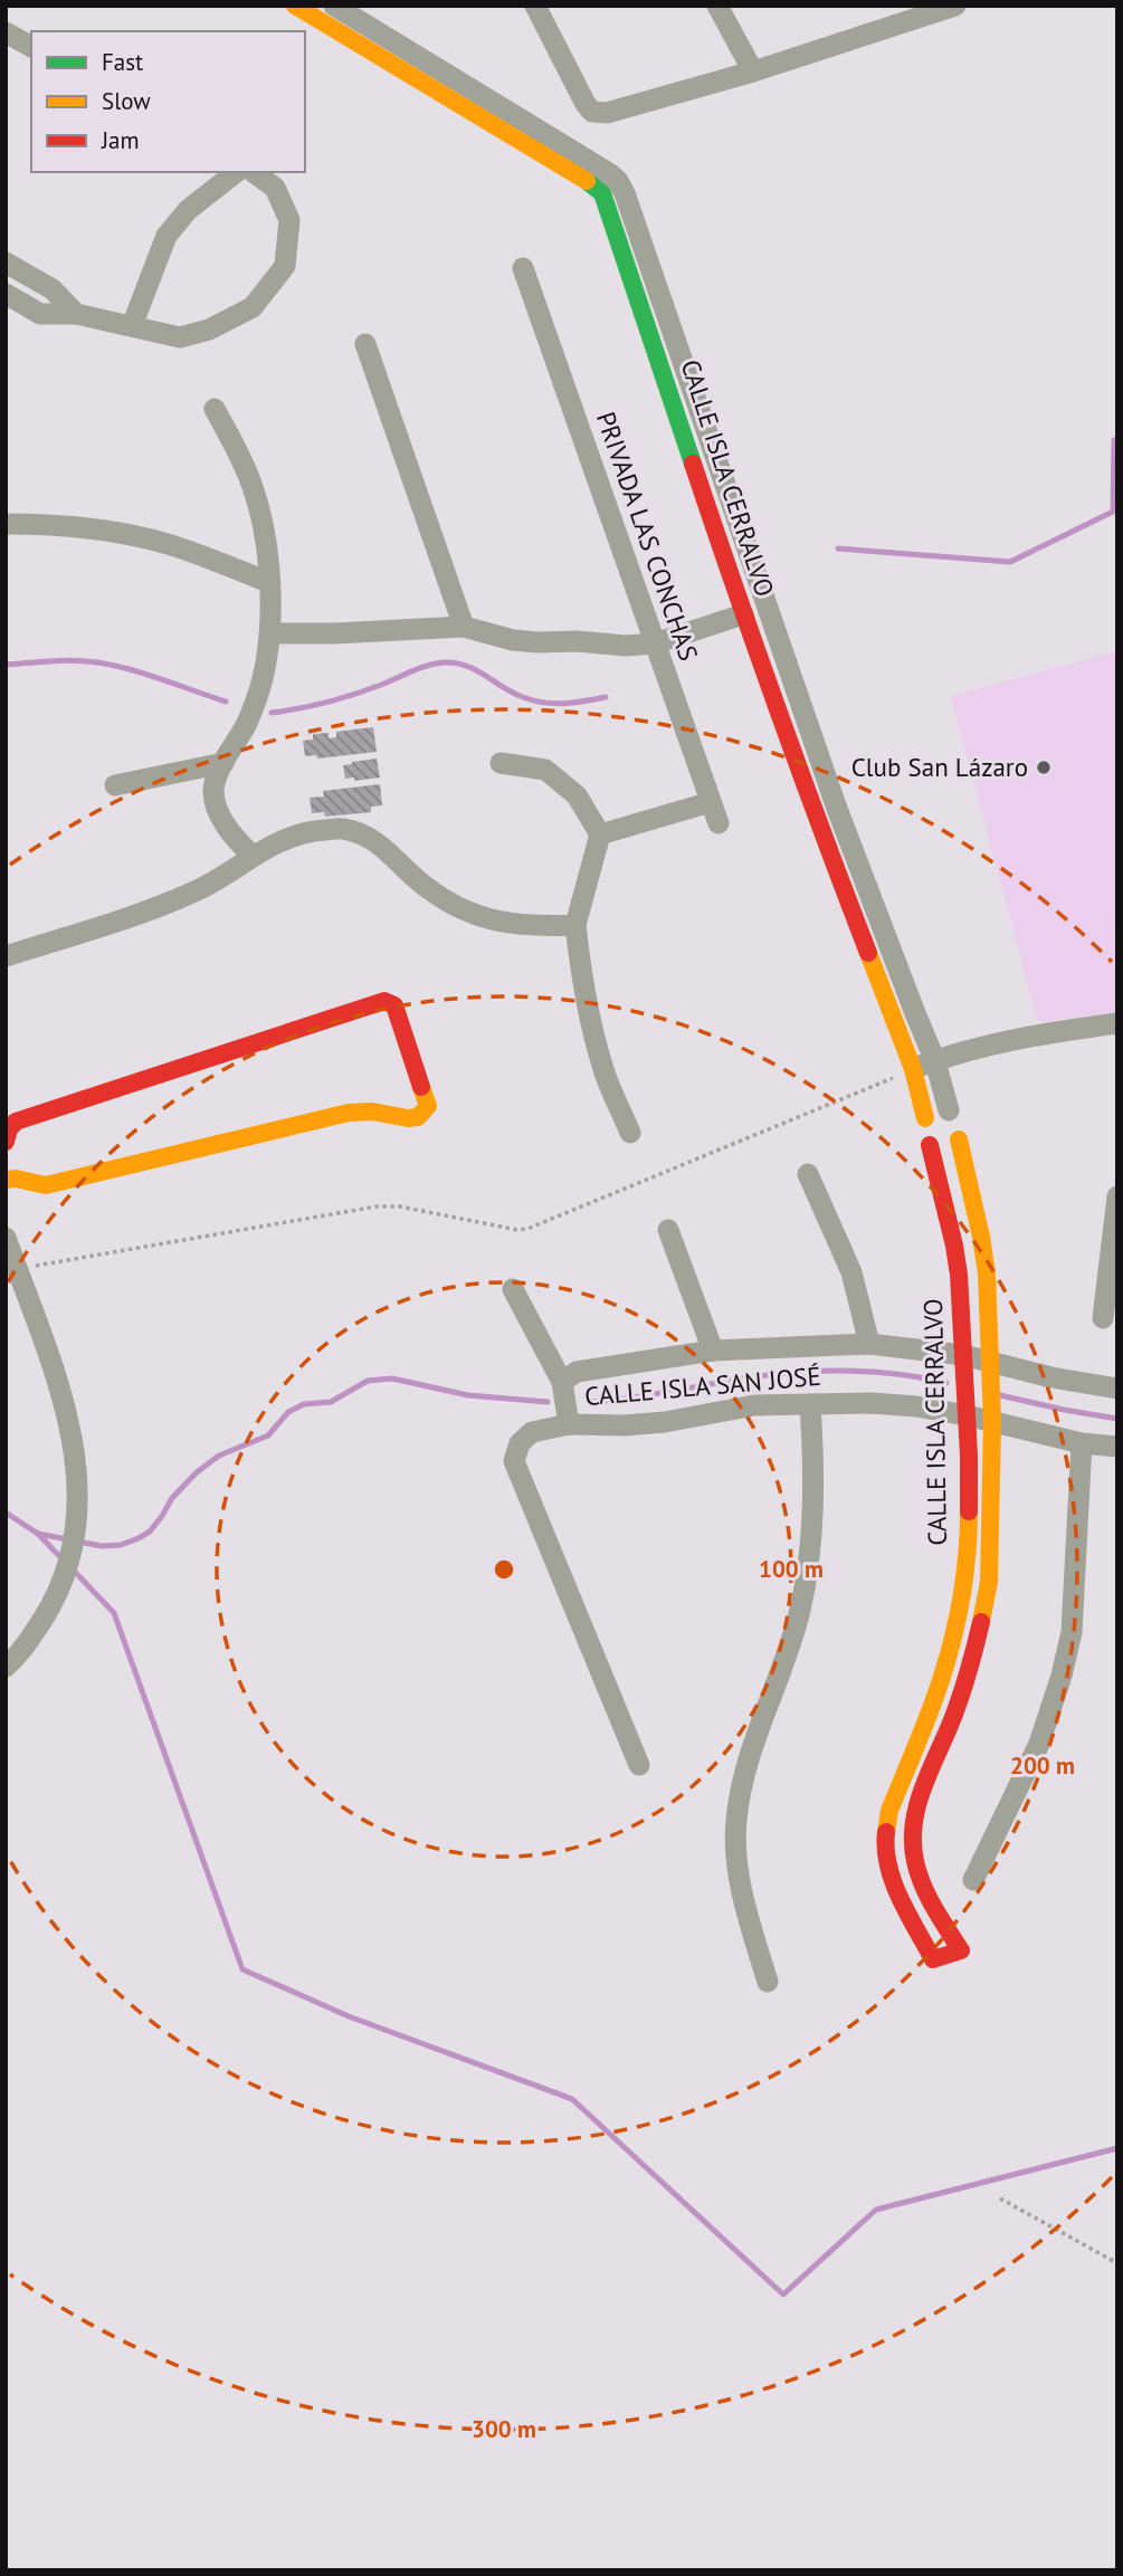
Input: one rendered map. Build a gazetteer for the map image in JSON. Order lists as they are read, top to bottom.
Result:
{
  "streets": {
    "street": ["CALLE ISLA CERRALVO", "PRIVADA LAS CONCHAS", "CALLE ISLA SAN JOSÉ"]
  },
  "crossings": [
    ["CALLE ISLA CERRALVO", "CALLE ISLA SAN JOSÉ"]
  ],
  "places": ["Club San Lázaro"],
  "legend": ["Fast", "Slow", "Jam"],
  "rings": ["100 m", "200 m", "300 m"]
}
